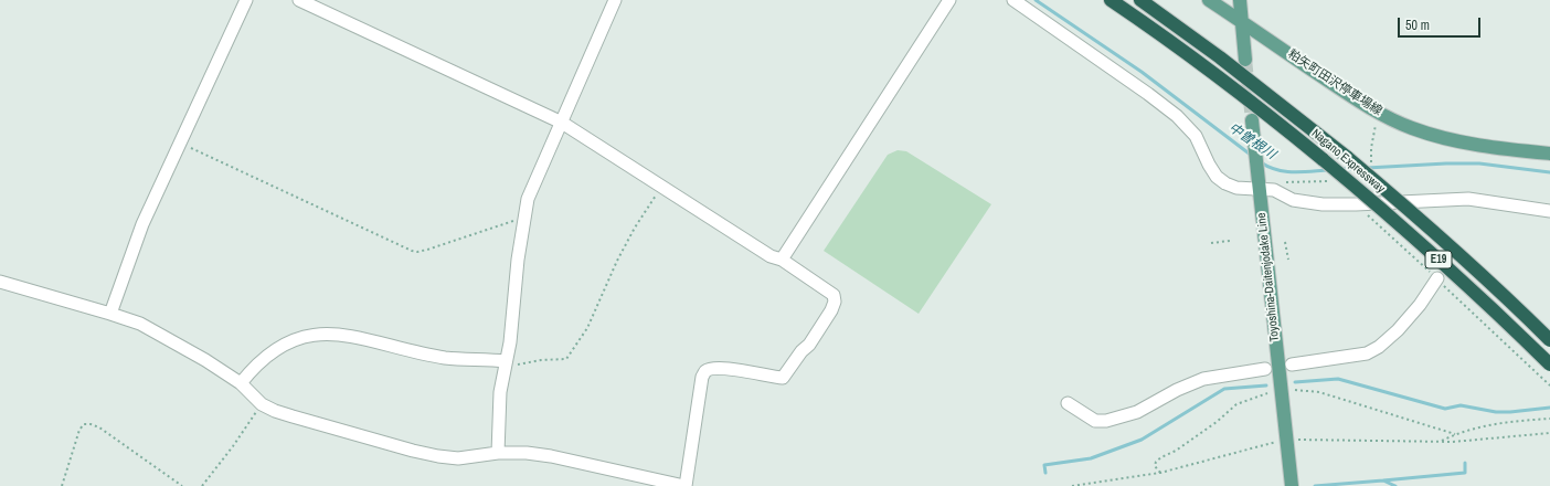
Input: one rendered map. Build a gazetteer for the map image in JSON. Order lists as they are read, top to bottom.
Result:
{
  "streets": {
    "highway": ["Nagano Expressway", "E19"],
    "main road": ["粕矢町田沢停車場線", "Toyoshina-Daitenjodake Line"]
  },
  "water": ["中曽根川"],
  "scale_bar": "50 m"
}
